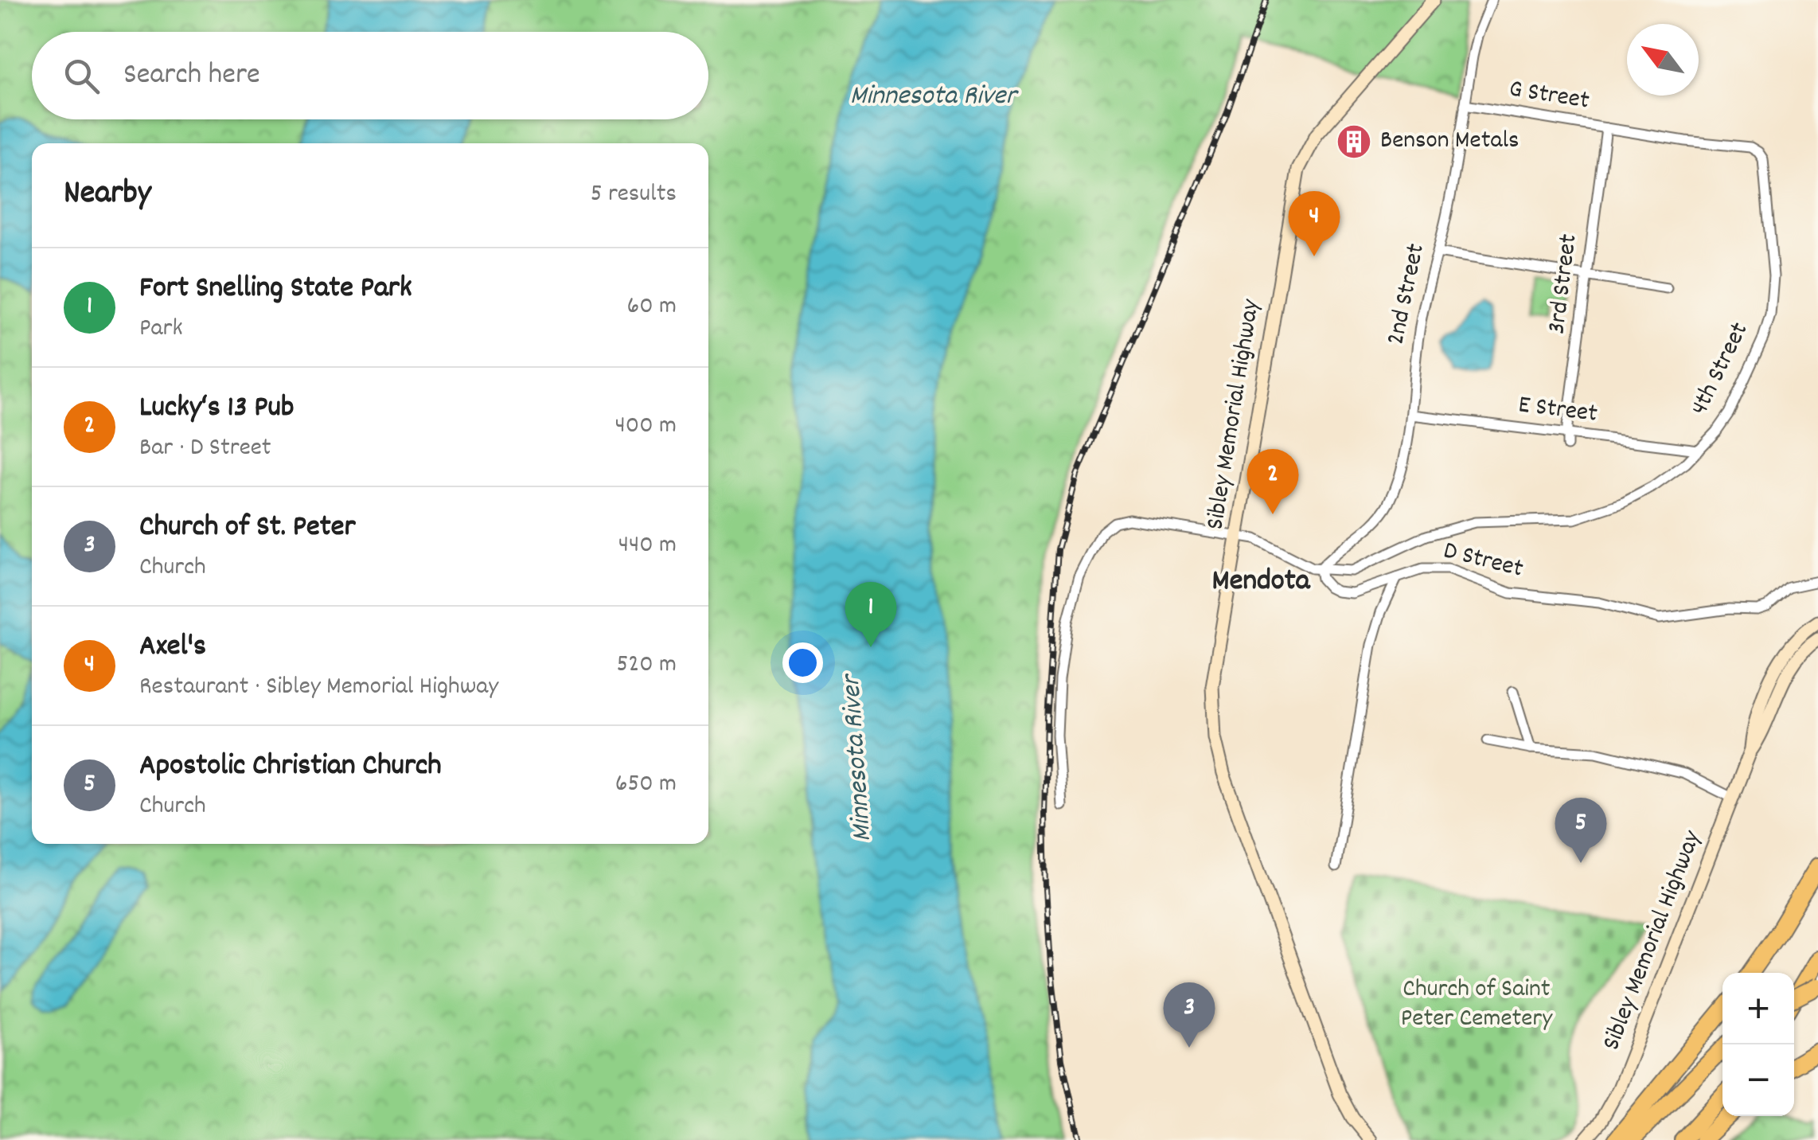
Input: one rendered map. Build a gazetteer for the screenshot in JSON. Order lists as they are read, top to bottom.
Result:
{
  "streets": {
    "main road": ["Sibley Memorial Highway"],
    "street": [
      "G Street",
      "3rd Street",
      "2nd Street",
      "4th Street",
      "E Street",
      "D Street"
    ]
  },
  "crossings": [
    ["G Street", "3rd Street"],
    ["G Street", "2nd Street"],
    ["G Street", "4th Street"],
    ["3rd Street", "E Street"],
    ["2nd Street", "4th Street"],
    ["2nd Street", "E Street"],
    ["2nd Street", "D Street"],
    ["4th Street", "E Street"],
    ["4th Street", "D Street"],
    ["Sibley Memorial Highway", "D Street"]
  ],
  "districts": ["Mendota"],
  "water": ["Minnesota River"],
  "parks": ["Church of Saint Peter Cemetery"],
  "places": {
    "building": ["Benson Metals"]
  },
  "north": "top left",
  "page": {
    "search": "Search here",
    "heading": ["Nearby", "5 results"],
    "pins": [
      "4",
      "2",
      "1",
      "5",
      "3"
    ],
    "list": [
      {
        "mark": "1",
        "name": "Fort Snelling State Park",
        "note": "Park",
        "value": "60 m"
      },
      {
        "mark": "2",
        "name": "Lucky‘s 13 Pub",
        "note": "Bar · D Street",
        "value": "400 m"
      },
      {
        "mark": "3",
        "name": "Church of St. Peter",
        "note": "Church",
        "value": "440 m"
      },
      {
        "mark": "4",
        "name": "Axel's",
        "note": "Restaurant · Sibley Memorial Highway",
        "value": "520 m"
      },
      {
        "mark": "5",
        "name": "Apostolic Christian Church",
        "note": "Church",
        "value": "650 m"
      }
    ],
    "map_buttons": ["+", "−"]
  }
}
